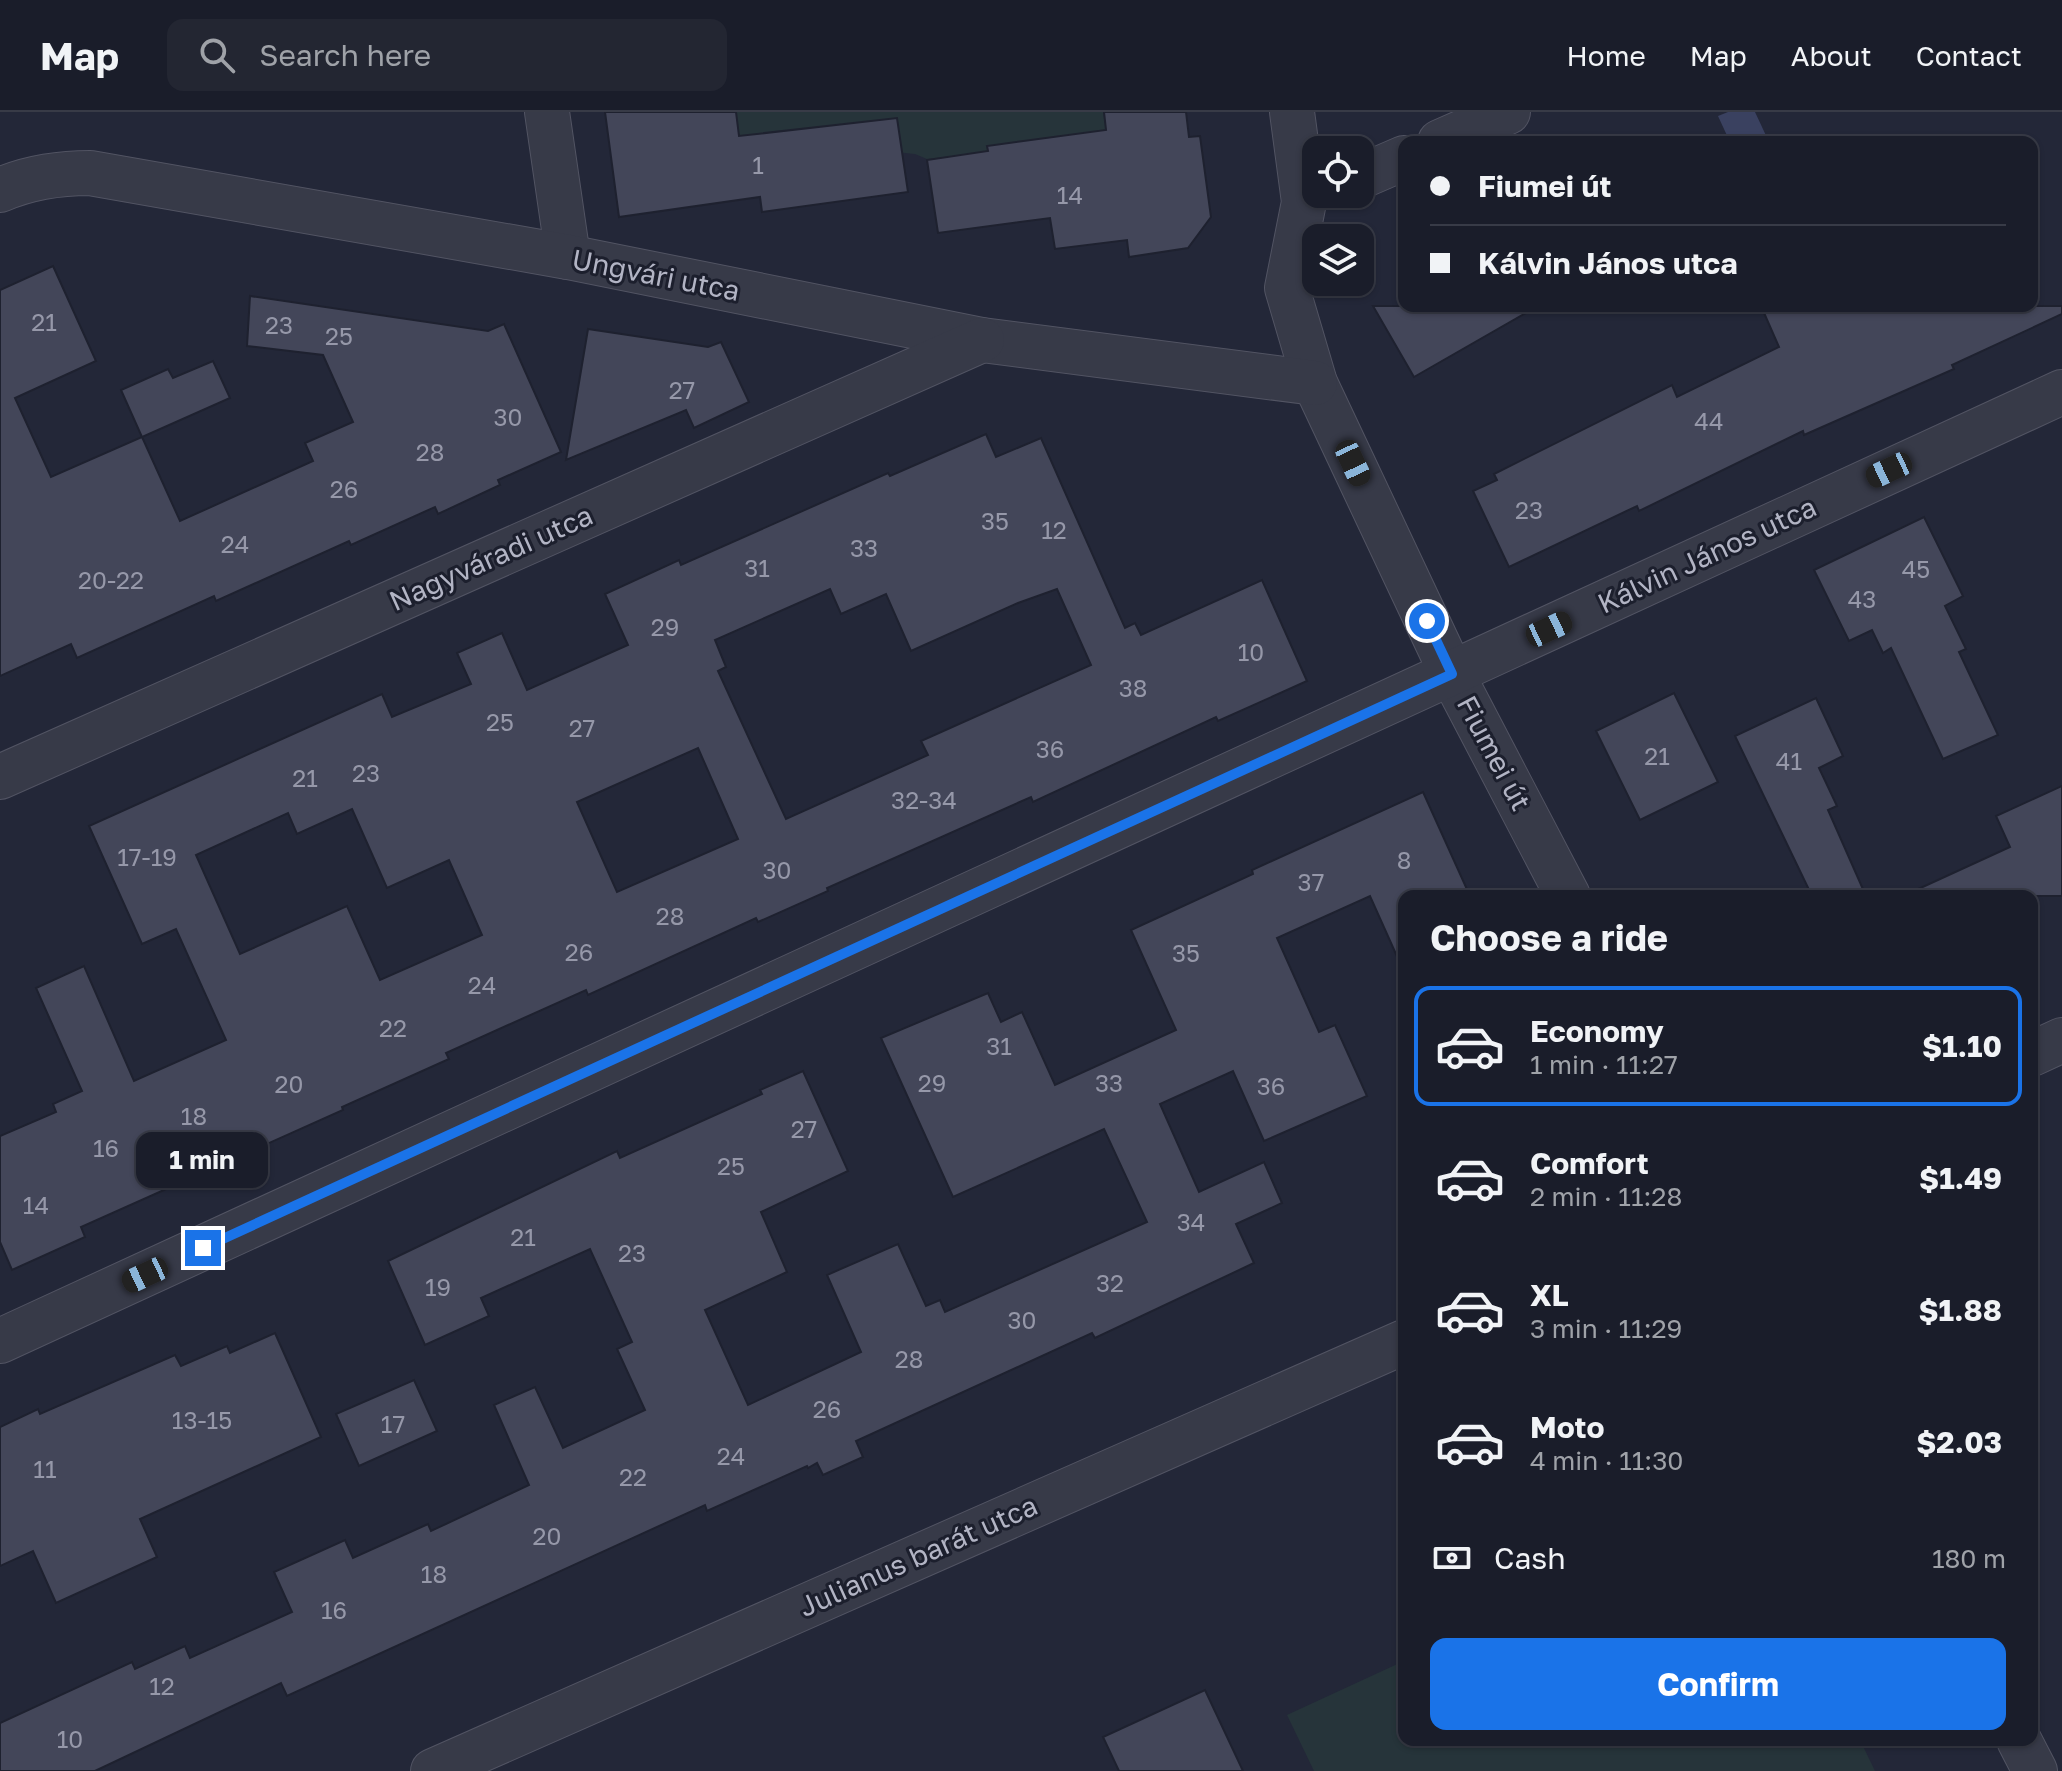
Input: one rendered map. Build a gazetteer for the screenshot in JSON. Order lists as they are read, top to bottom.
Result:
{
  "streets": {
    "street": [
      "Ungvári utca",
      "Kálvin János utca",
      "Nagyváradi utca",
      "Fiumei út",
      "Julianus barát utca"
    ]
  },
  "crossings": [
    ["Ungvári utca", "Nagyváradi utca"],
    ["Ungvári utca", "Fiumei út"],
    ["Kálvin János utca", "Fiumei út"]
  ],
  "house_numbers": [
    "1",
    "14",
    "21",
    "23",
    "25",
    "27",
    "30",
    "44",
    "28",
    "26",
    "23",
    "35",
    "12",
    "24",
    "33",
    "31",
    "45",
    "20-22",
    "43",
    "29",
    "10",
    "38",
    "25",
    "27",
    "36",
    "21",
    "41",
    "23",
    "21",
    "32-34",
    "17-19",
    "8",
    "30",
    "37",
    "28",
    "26",
    "35",
    "24",
    "22",
    "31",
    "29",
    "33",
    "20",
    "36",
    "18",
    "27",
    "16",
    "25",
    "14",
    "34",
    "21",
    "23",
    "32",
    "19",
    "30",
    "28",
    "26",
    "13-15",
    "17",
    "24",
    "11",
    "22",
    "20",
    "18",
    "16",
    "12",
    "10"
  ],
  "page": {
    "header": "Map",
    "search": "Search here",
    "nav": [
      "Home",
      "Map",
      "About",
      "Contact"
    ],
    "banner": ["Fiumei út", "Kálvin János utca"],
    "heading": "Choose a ride",
    "list": [
      {
        "name": "Economy",
        "note": "1 min · 11:27",
        "value": "$1.10"
      },
      {
        "name": "Comfort",
        "note": "2 min · 11:28",
        "value": "$1.49"
      },
      {
        "name": "XL",
        "note": "3 min · 11:29",
        "value": "$1.88"
      },
      {
        "name": "Moto",
        "note": "4 min · 11:30",
        "value": "$2.03"
      }
    ],
    "bubble": "1 min",
    "pay": ["Cash", "180 m"],
    "buttons": "Confirm"
  }
}
